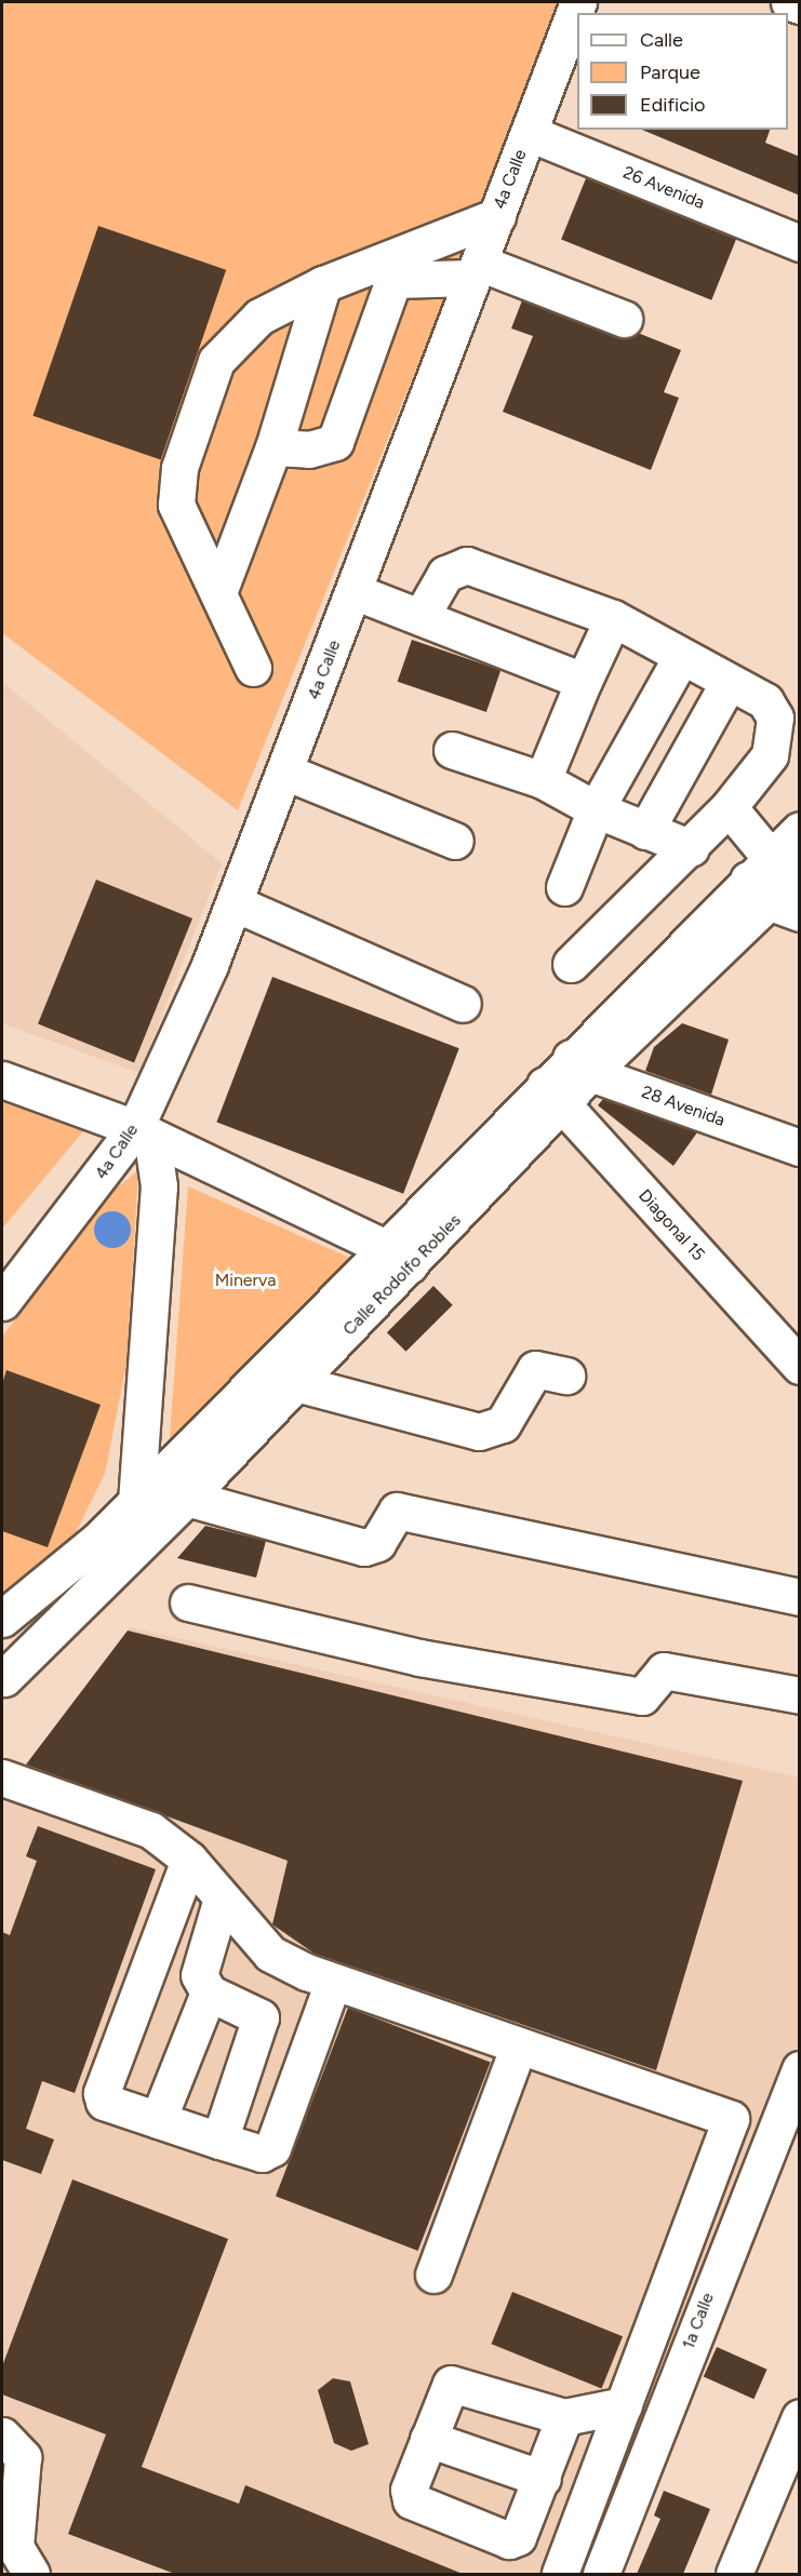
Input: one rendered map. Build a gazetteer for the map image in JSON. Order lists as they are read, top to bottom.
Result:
{
  "streets": {
    "main road": [
      "4a Calle",
      "26 Avenida",
      "28 Avenida",
      "Diagonal 15",
      "Calle Rodolfo Robles",
      "1a Calle"
    ]
  },
  "crossings": [
    ["4a Calle", "26 Avenida"],
    ["28 Avenida", "Calle Rodolfo Robles"],
    ["Diagonal 15", "Calle Rodolfo Robles"]
  ],
  "parks": ["Minerva"],
  "legend": ["Calle", "Parque", "Edificio"]
}
